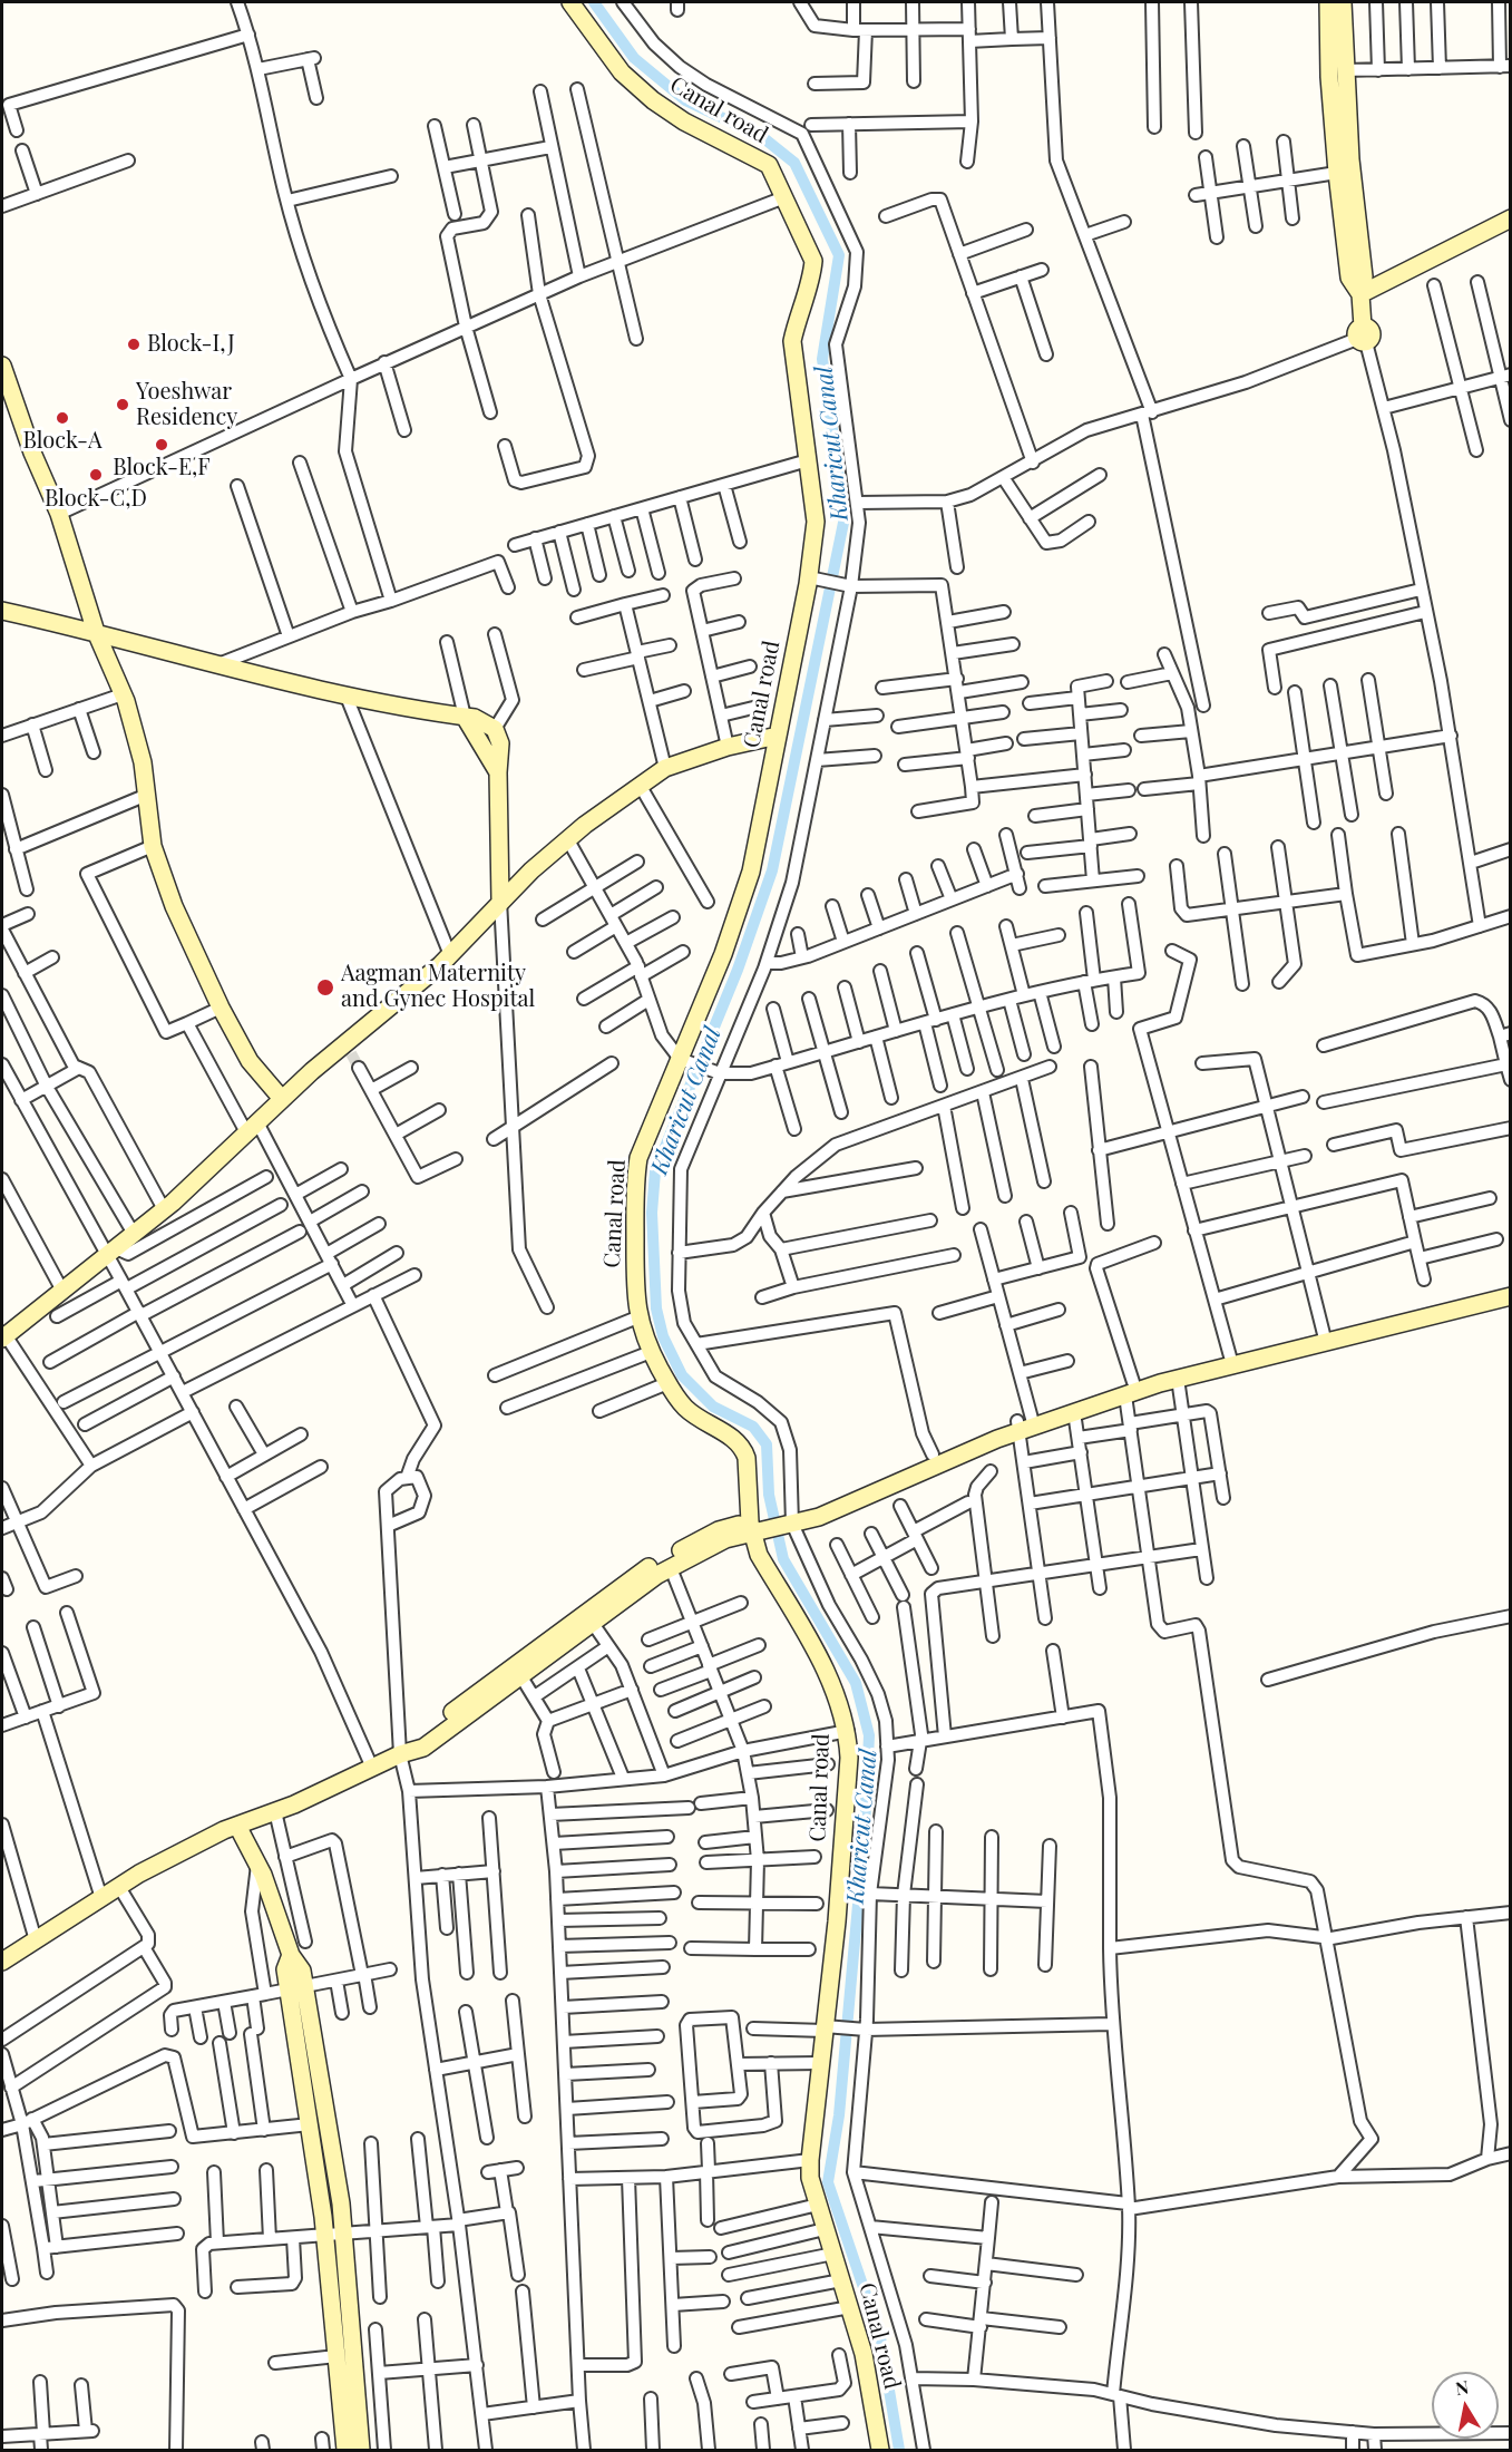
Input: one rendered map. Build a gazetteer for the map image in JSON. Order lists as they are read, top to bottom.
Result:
{
  "streets": {
    "street": ["Canal road"]
  },
  "water": ["Kharicut Canal"],
  "places": [
    "Block-I,J",
    "Yoeshwar Residency",
    "Block-A",
    "Block-E,F",
    "Block-C,D",
    "Aagman Maternity and Gynec Hospital"
  ],
  "north": "top"
}
